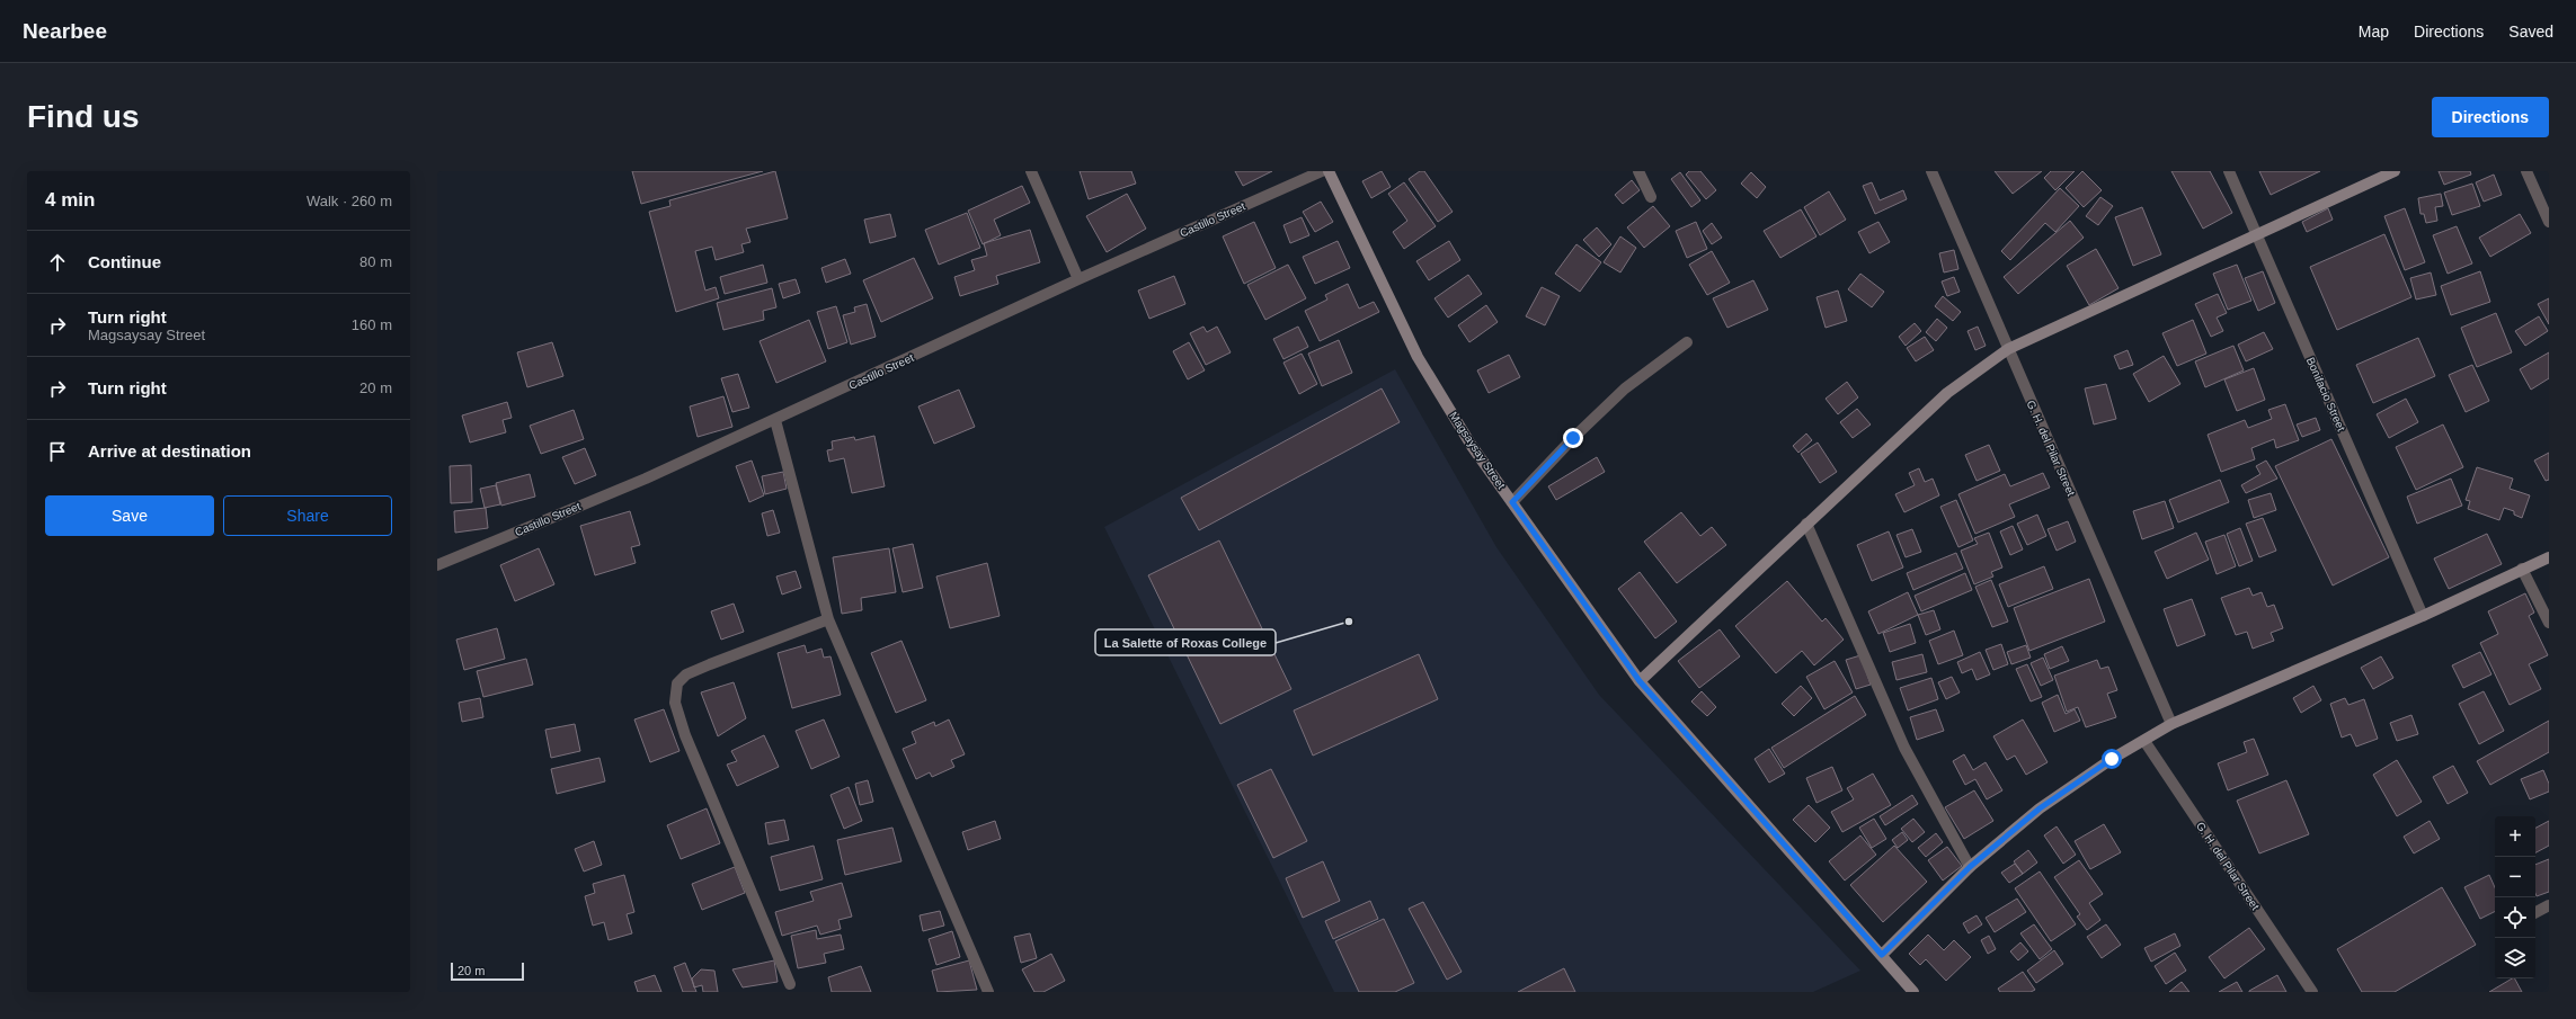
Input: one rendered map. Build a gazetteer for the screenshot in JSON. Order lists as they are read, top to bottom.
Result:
{
  "streets": {
    "street": [
      "Castillo Street",
      "Bonifacio Street",
      "G. H. del Pilar Street",
      "Magsaysay Street"
    ]
  },
  "places": ["La Salette of Roxas College"],
  "scale_bar": "20 m",
  "page": {
    "header": "Nearbee",
    "nav": ["Map", "Directions", "Saved"],
    "buttons": [
      "Directions",
      ["Save", "Share"]
    ],
    "title": "Find us",
    "heading": ["4 min", "Walk · 260 m"],
    "list": [
      ["Continue", "80 m"],
      ["Turn right", "Magsaysay Street", "160 m"],
      ["Turn right", "20 m"],
      "Arrive at destination"
    ],
    "map_buttons": ["+", "−"],
    "scale": "20 m"
  }
}
